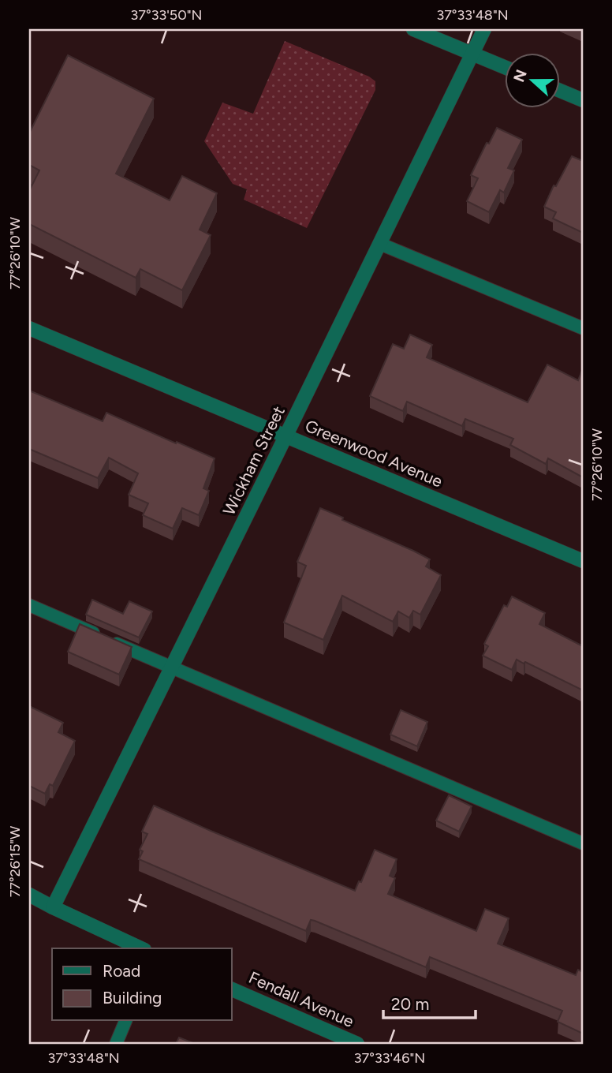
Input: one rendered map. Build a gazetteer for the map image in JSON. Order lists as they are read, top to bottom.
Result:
{
  "streets": {
    "street": ["Greenwood Avenue", "Wickham Street", "Fendall Avenue"]
  },
  "crossings": [
    ["Greenwood Avenue", "Wickham Street"]
  ],
  "legend": ["Road", "Building"],
  "scale_bar": "20 m",
  "north": "left",
  "coordinates": [
    "37°33'50\"N",
    "37°33'48\"N",
    "77°26'10\"W",
    "77°26'15\"W",
    "37°33'46\"N"
  ]
}
